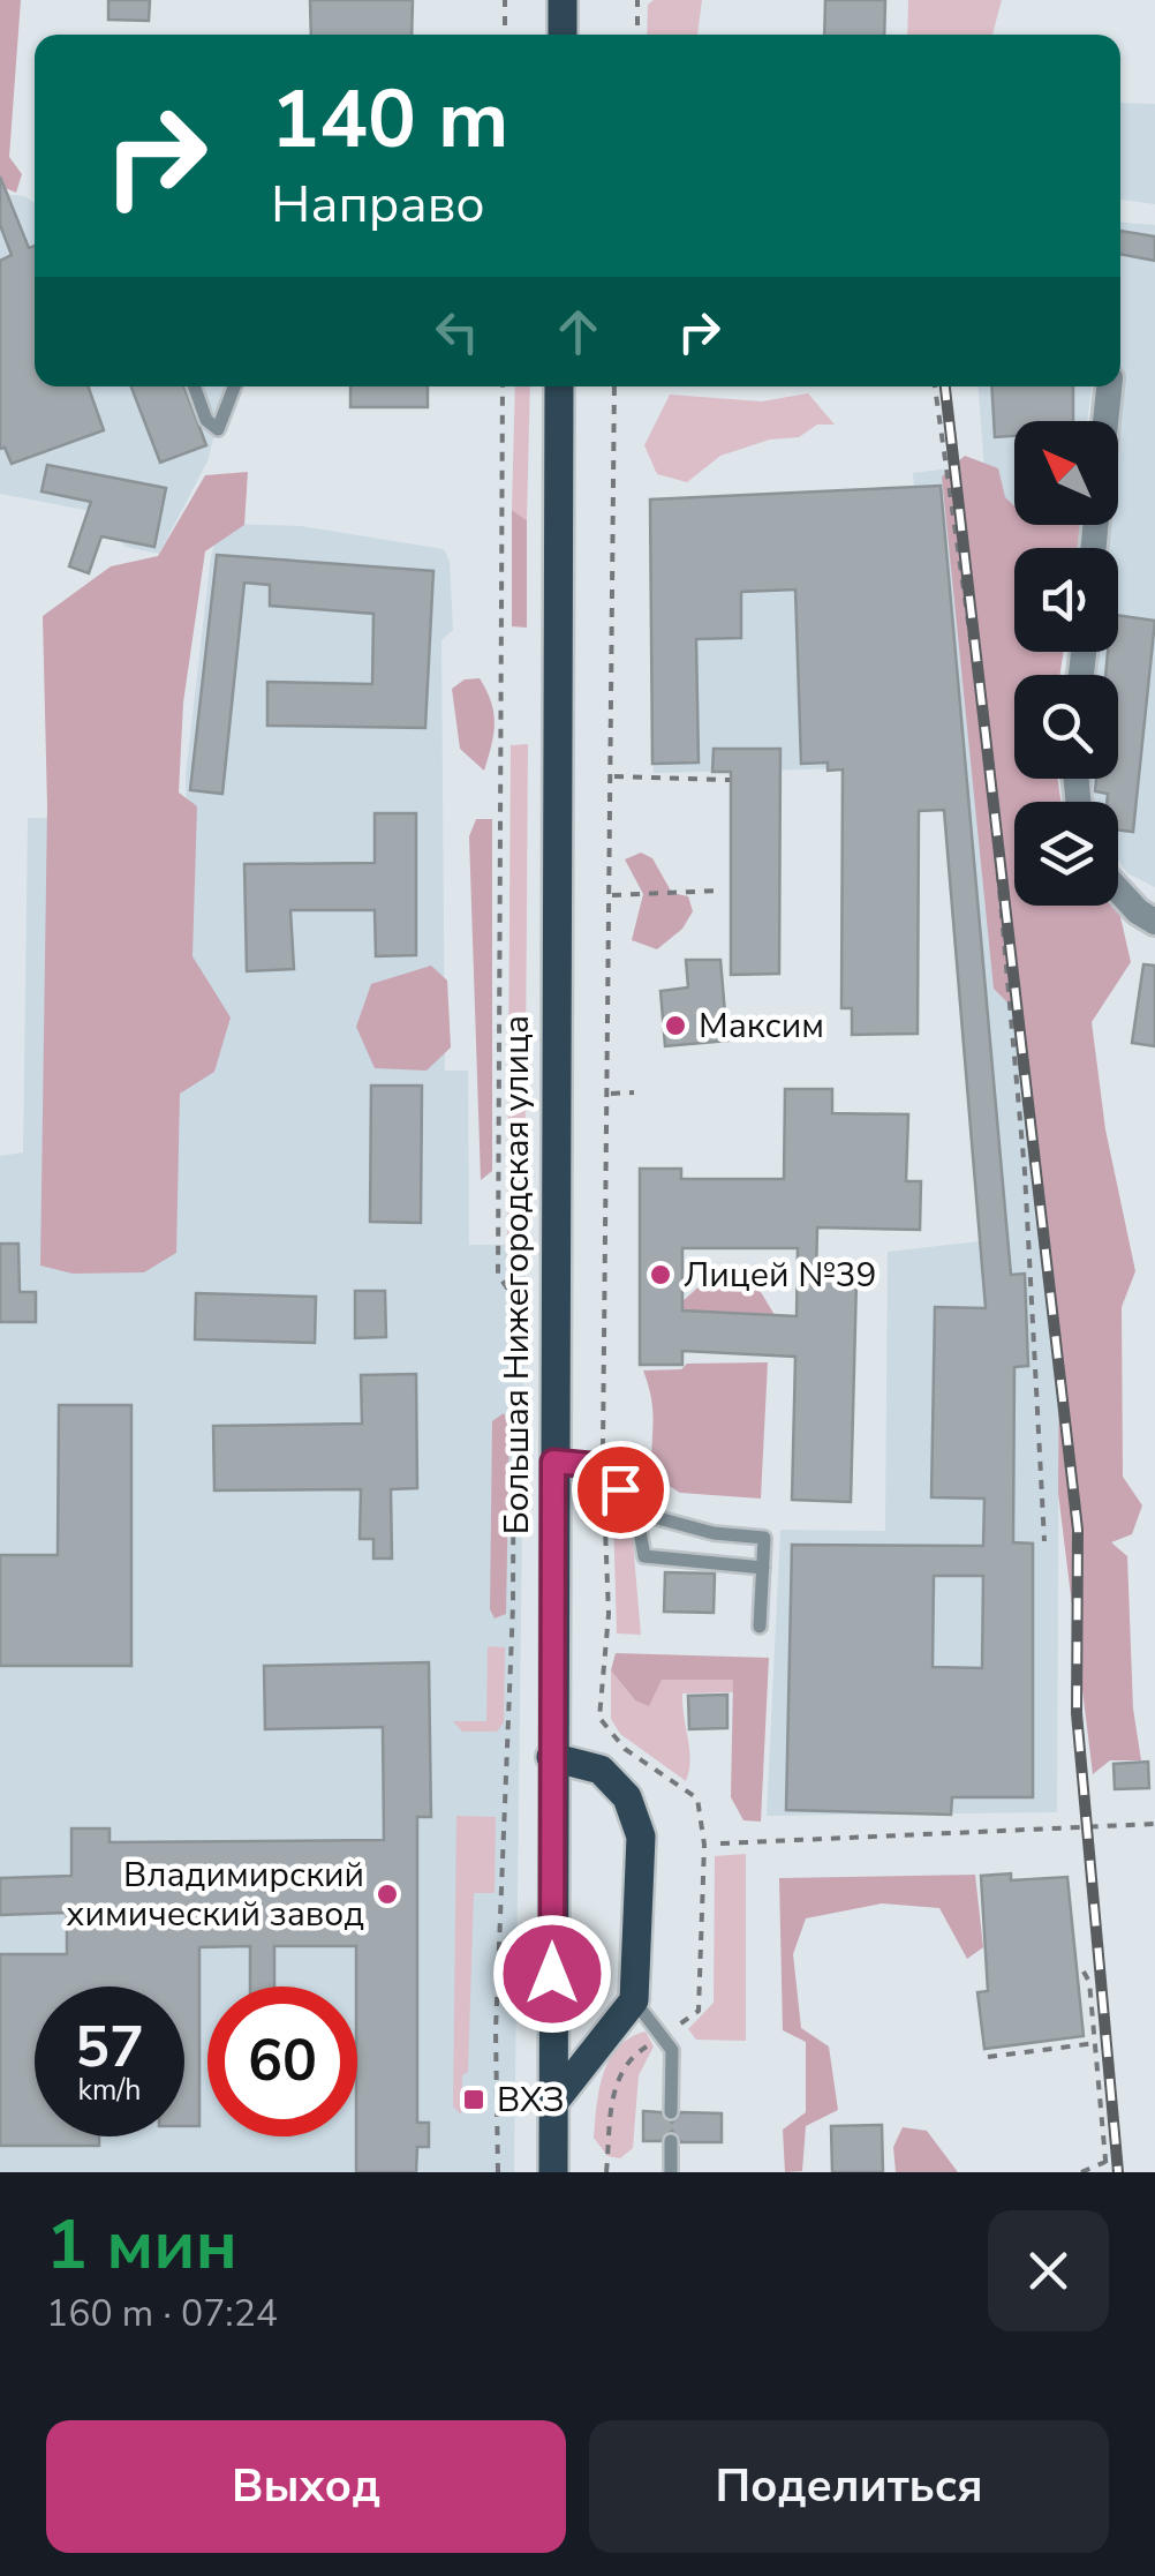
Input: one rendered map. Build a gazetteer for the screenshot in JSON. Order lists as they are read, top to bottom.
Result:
{
  "streets": {
    "main road": ["Большая Нижегородская улица"]
  },
  "places": {
    "other": ["Максим", "Лицей №39", "Владимирский химический завод"],
    "transit": ["ВХЗ"]
  },
  "north": "top left",
  "page": {
    "turn": ["140 m", "Направо"],
    "speed": "57 km/h",
    "limit": "60",
    "heading": ["1 мин", "160 m · 07:24"],
    "buttons": ["Выход", "Поделиться"]
  }
}
